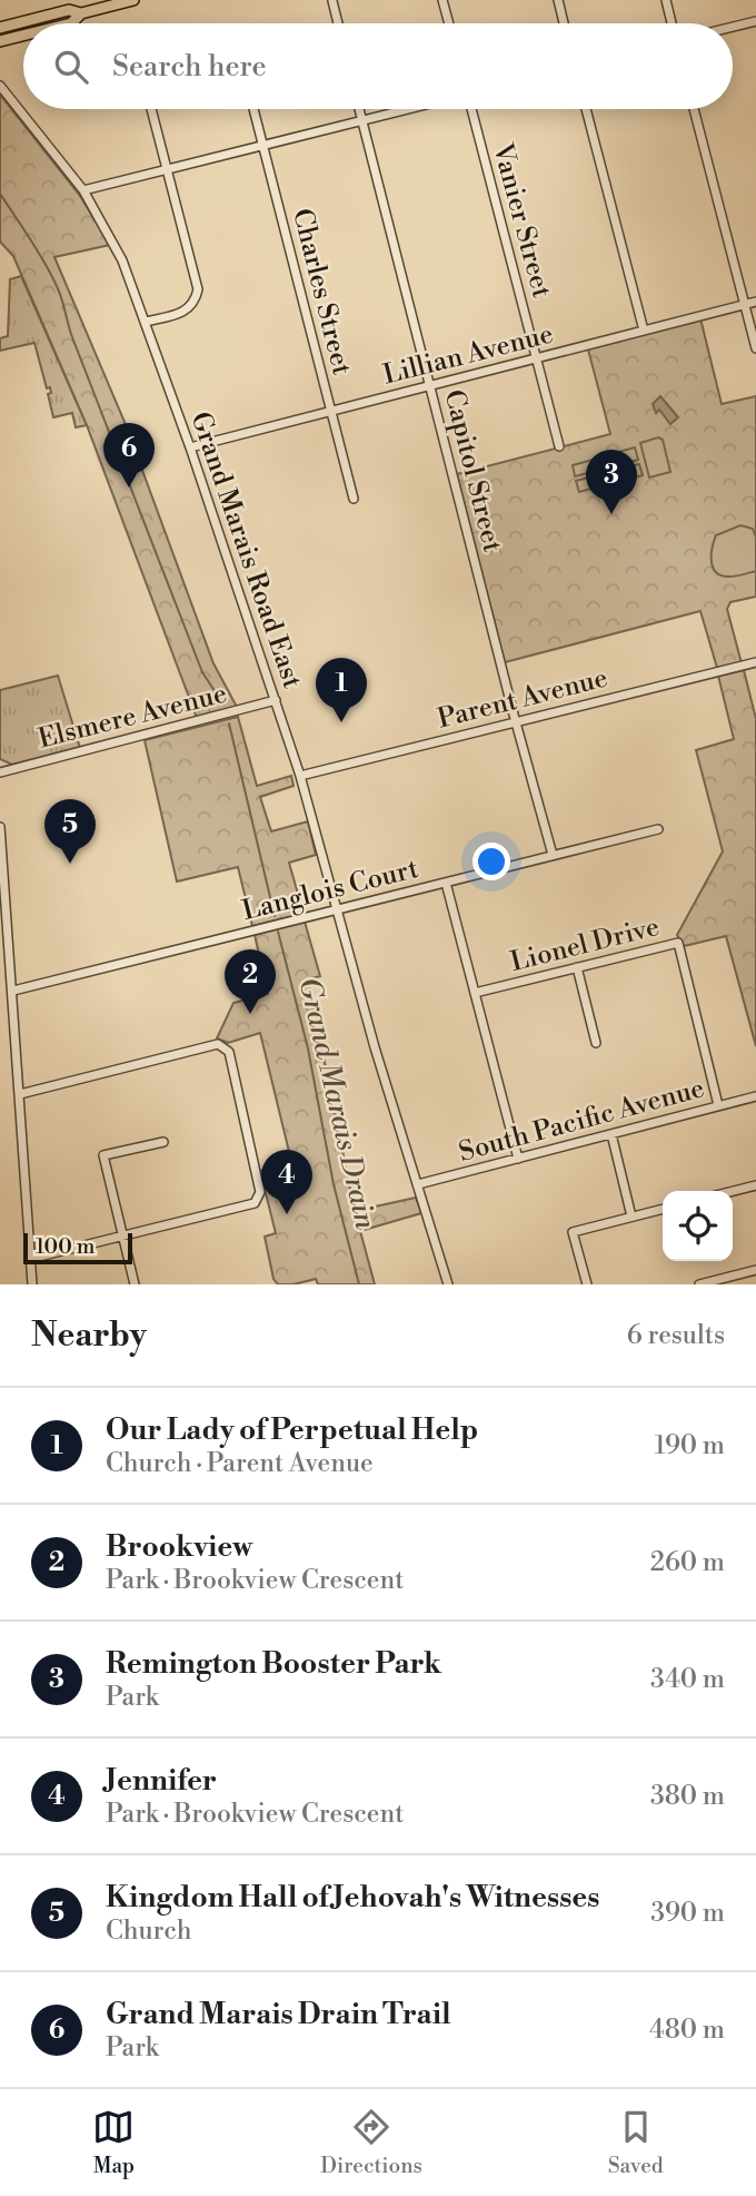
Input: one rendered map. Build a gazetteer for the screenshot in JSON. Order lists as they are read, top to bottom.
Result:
{
  "streets": {
    "street": [
      "Vanier Street",
      "Charles Street",
      "Lillian Avenue",
      "Capitol Street",
      "Grand Marais Road East",
      "Parent Avenue",
      "Elsmere Avenue",
      "Langlois Court",
      "Lionel Drive",
      "South Pacific Avenue"
    ]
  },
  "crossings": [
    ["Vanier Street", "Lillian Avenue"],
    ["Charles Street", "Lillian Avenue"],
    ["Lillian Avenue", "Capitol Street"],
    ["Lillian Avenue", "Grand Marais Road East"],
    ["Capitol Street", "Parent Avenue"],
    ["Capitol Street", "Langlois Court"],
    ["Grand Marais Road East", "Parent Avenue"],
    ["Grand Marais Road East", "Elsmere Avenue"],
    ["Grand Marais Road East", "Langlois Court"],
    ["Grand Marais Road East", "South Pacific Avenue"],
    ["Lionel Drive", "South Pacific Avenue"]
  ],
  "water": ["Grand Marais Drain"],
  "scale_bar": "100 m",
  "page": {
    "search": "Search here",
    "pins": [
      "6",
      "3",
      "1",
      "5",
      "2",
      "4"
    ],
    "scale": "100 m",
    "heading": ["Nearby", "6 results"],
    "list": [
      {
        "mark": "1",
        "name": "Our Lady of Perpetual Help",
        "note": "Church · Parent Avenue",
        "value": "190 m"
      },
      {
        "mark": "2",
        "name": "Brookview",
        "note": "Park · Brookview Crescent",
        "value": "260 m"
      },
      {
        "mark": "3",
        "name": "Remington Booster Park",
        "note": "Park",
        "value": "340 m"
      },
      {
        "mark": "4",
        "name": "Jennifer",
        "note": "Park · Brookview Crescent",
        "value": "380 m"
      },
      {
        "mark": "5",
        "name": "Kingdom Hall of Jehovah's Witnesses",
        "note": "Church",
        "value": "390 m"
      },
      {
        "mark": "6",
        "name": "Grand Marais Drain Trail",
        "note": "Park",
        "value": "480 m"
      }
    ],
    "nav": ["Map", "Directions", "Saved"]
  }
}
